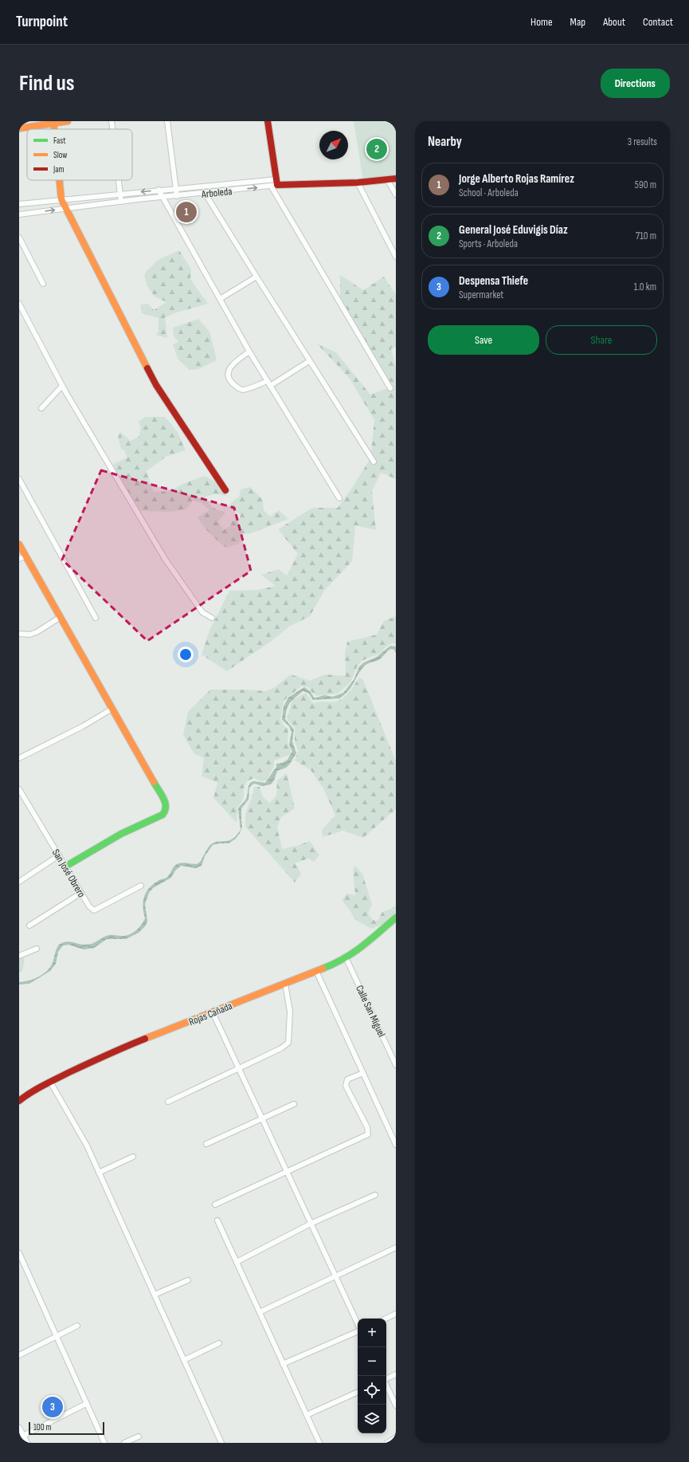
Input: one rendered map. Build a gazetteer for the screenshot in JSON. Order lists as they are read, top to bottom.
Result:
{
  "streets": {
    "street": [
      "Arboleda",
      "San José Obrero",
      "Calle San Miguel",
      "Rojas Cañada"
    ]
  },
  "crossings": [
    ["Calle San Miguel", "Rojas Cañada"]
  ],
  "legend": ["Fast", "Slow", "Jam"],
  "scale_bar": "100 m",
  "north": "top right",
  "page": {
    "header": "Turnpoint",
    "nav": [
      "Home",
      "Map",
      "About",
      "Contact"
    ],
    "buttons": [
      "Directions",
      ["Save", "Share"]
    ],
    "title": "Find us",
    "heading": ["Nearby", "3 results"],
    "pins": ["2", "1", "3"],
    "list": [
      {
        "mark": "1",
        "name": "Jorge Alberto Rojas Ramírez",
        "note": "School · Arboleda",
        "value": "590 m"
      },
      {
        "mark": "2",
        "name": "General José Eduvigis Díaz",
        "note": "Sports · Arboleda",
        "value": "710 m"
      },
      {
        "mark": "3",
        "name": "Despensa Thiefe",
        "note": "Supermarket",
        "value": "1.0 km"
      }
    ],
    "map_buttons": ["+", "−"],
    "scale": "100 m"
  }
}
